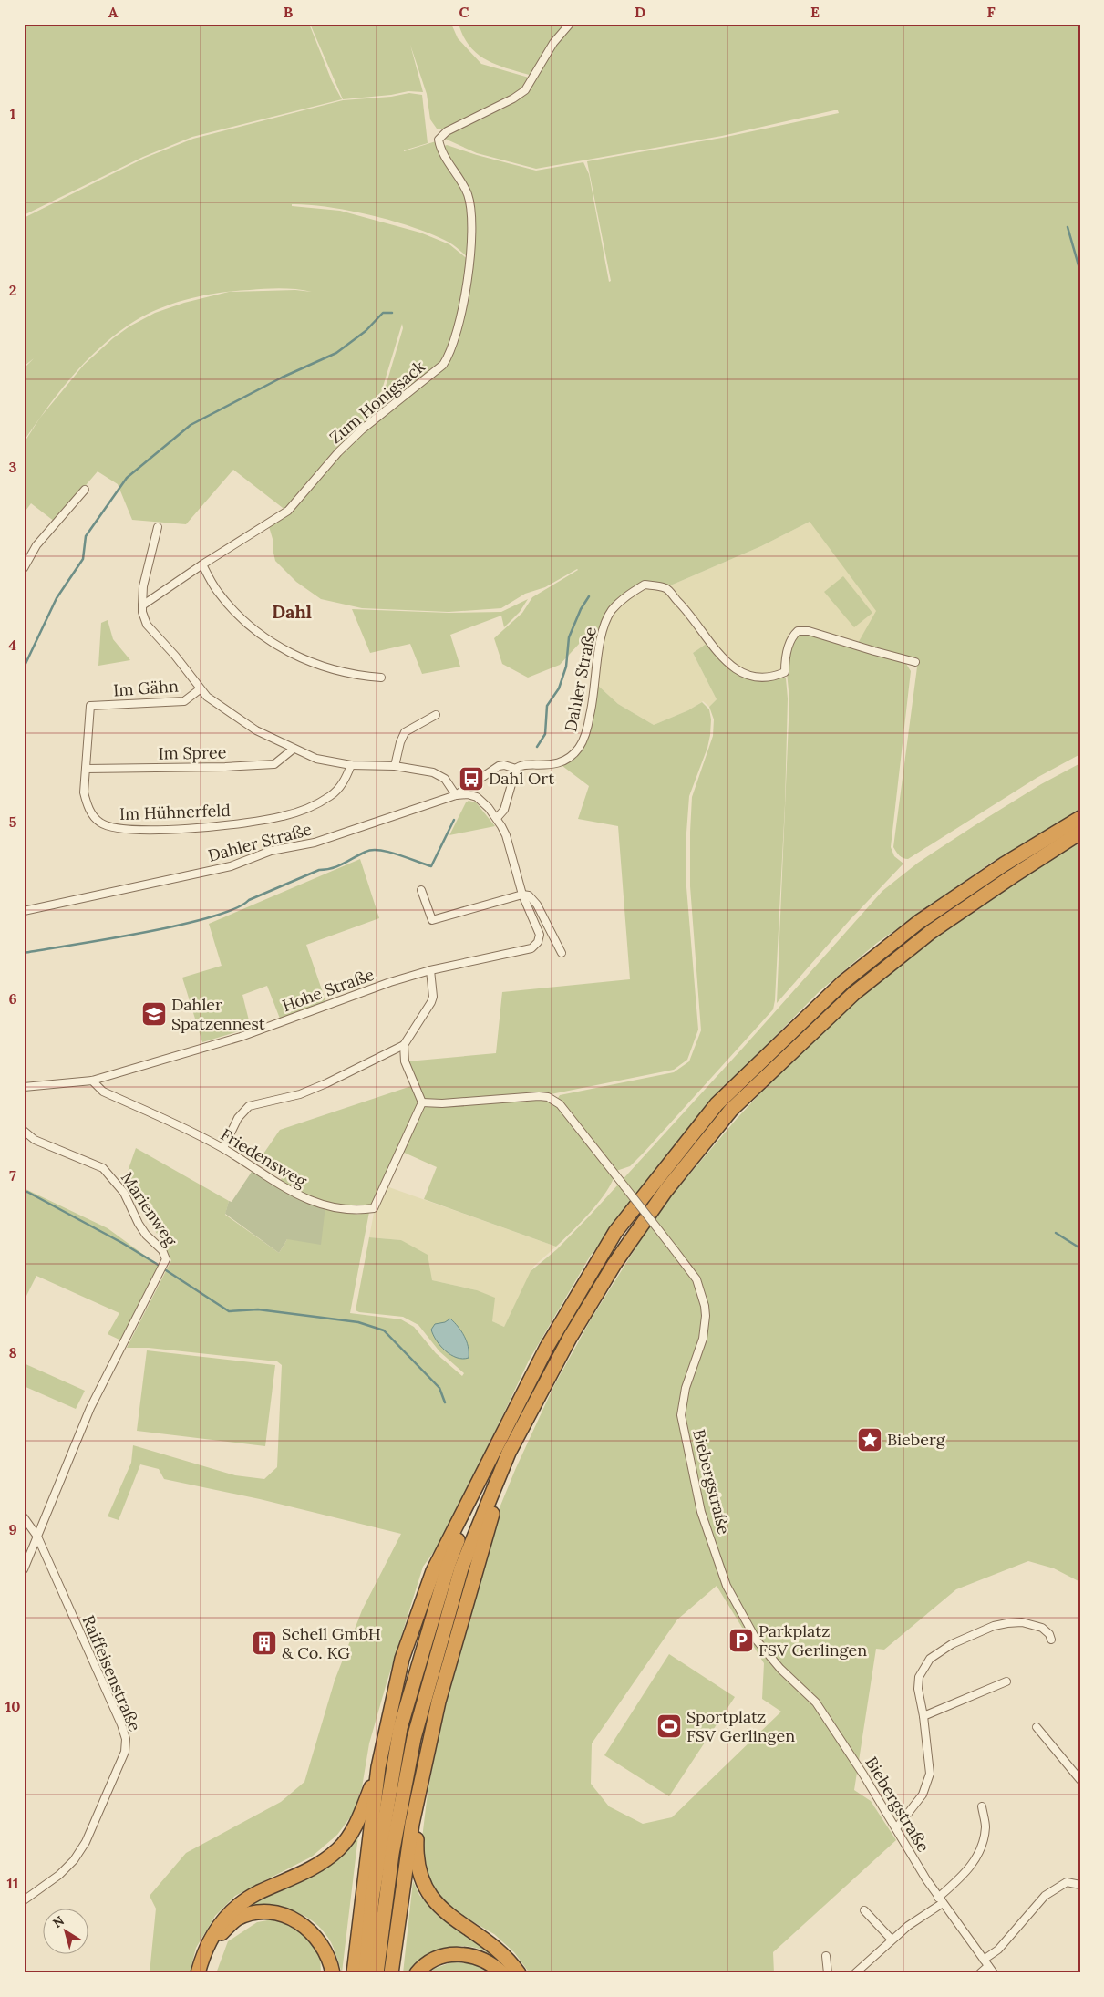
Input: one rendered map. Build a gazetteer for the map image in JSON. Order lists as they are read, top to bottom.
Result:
{
  "streets": {
    "street": [
      "Zum Honigsack",
      "Dahler Straße",
      "Im Gähn",
      "Im Spree",
      "Im Hühnerfeld",
      "Hohe Straße",
      "Friedensweg",
      "Marienweg",
      "Biebergstraße",
      "Raiffeisenstraße"
    ]
  },
  "crossings": [
    ["Im Gähn", "Im Hühnerfeld"],
    ["Im Spree", "Im Hühnerfeld"],
    ["Hohe Straße", "Friedensweg"],
    ["Friedensweg", "Biebergstraße"],
    ["Marienweg", "Raiffeisenstraße"]
  ],
  "districts": ["Dahl"],
  "places": {
    "bus stop": ["Dahl Ort"],
    "school or university": ["Dahler Spatzennest"],
    "place": ["Bieberg"],
    "parking": ["Parkplatz FSV Gerlingen"],
    "building": ["Schell GmbH & Co. KG"],
    "sports": ["Sportplatz FSV Gerlingen"]
  },
  "north": "top left",
  "grid": {
    "columns": [
      "A",
      "B",
      "C",
      "D",
      "E",
      "F"
    ],
    "rows": [
      "1",
      "2",
      "3",
      "4",
      "5",
      "6",
      "7",
      "8",
      "9",
      "10",
      "11"
    ]
  }
}
